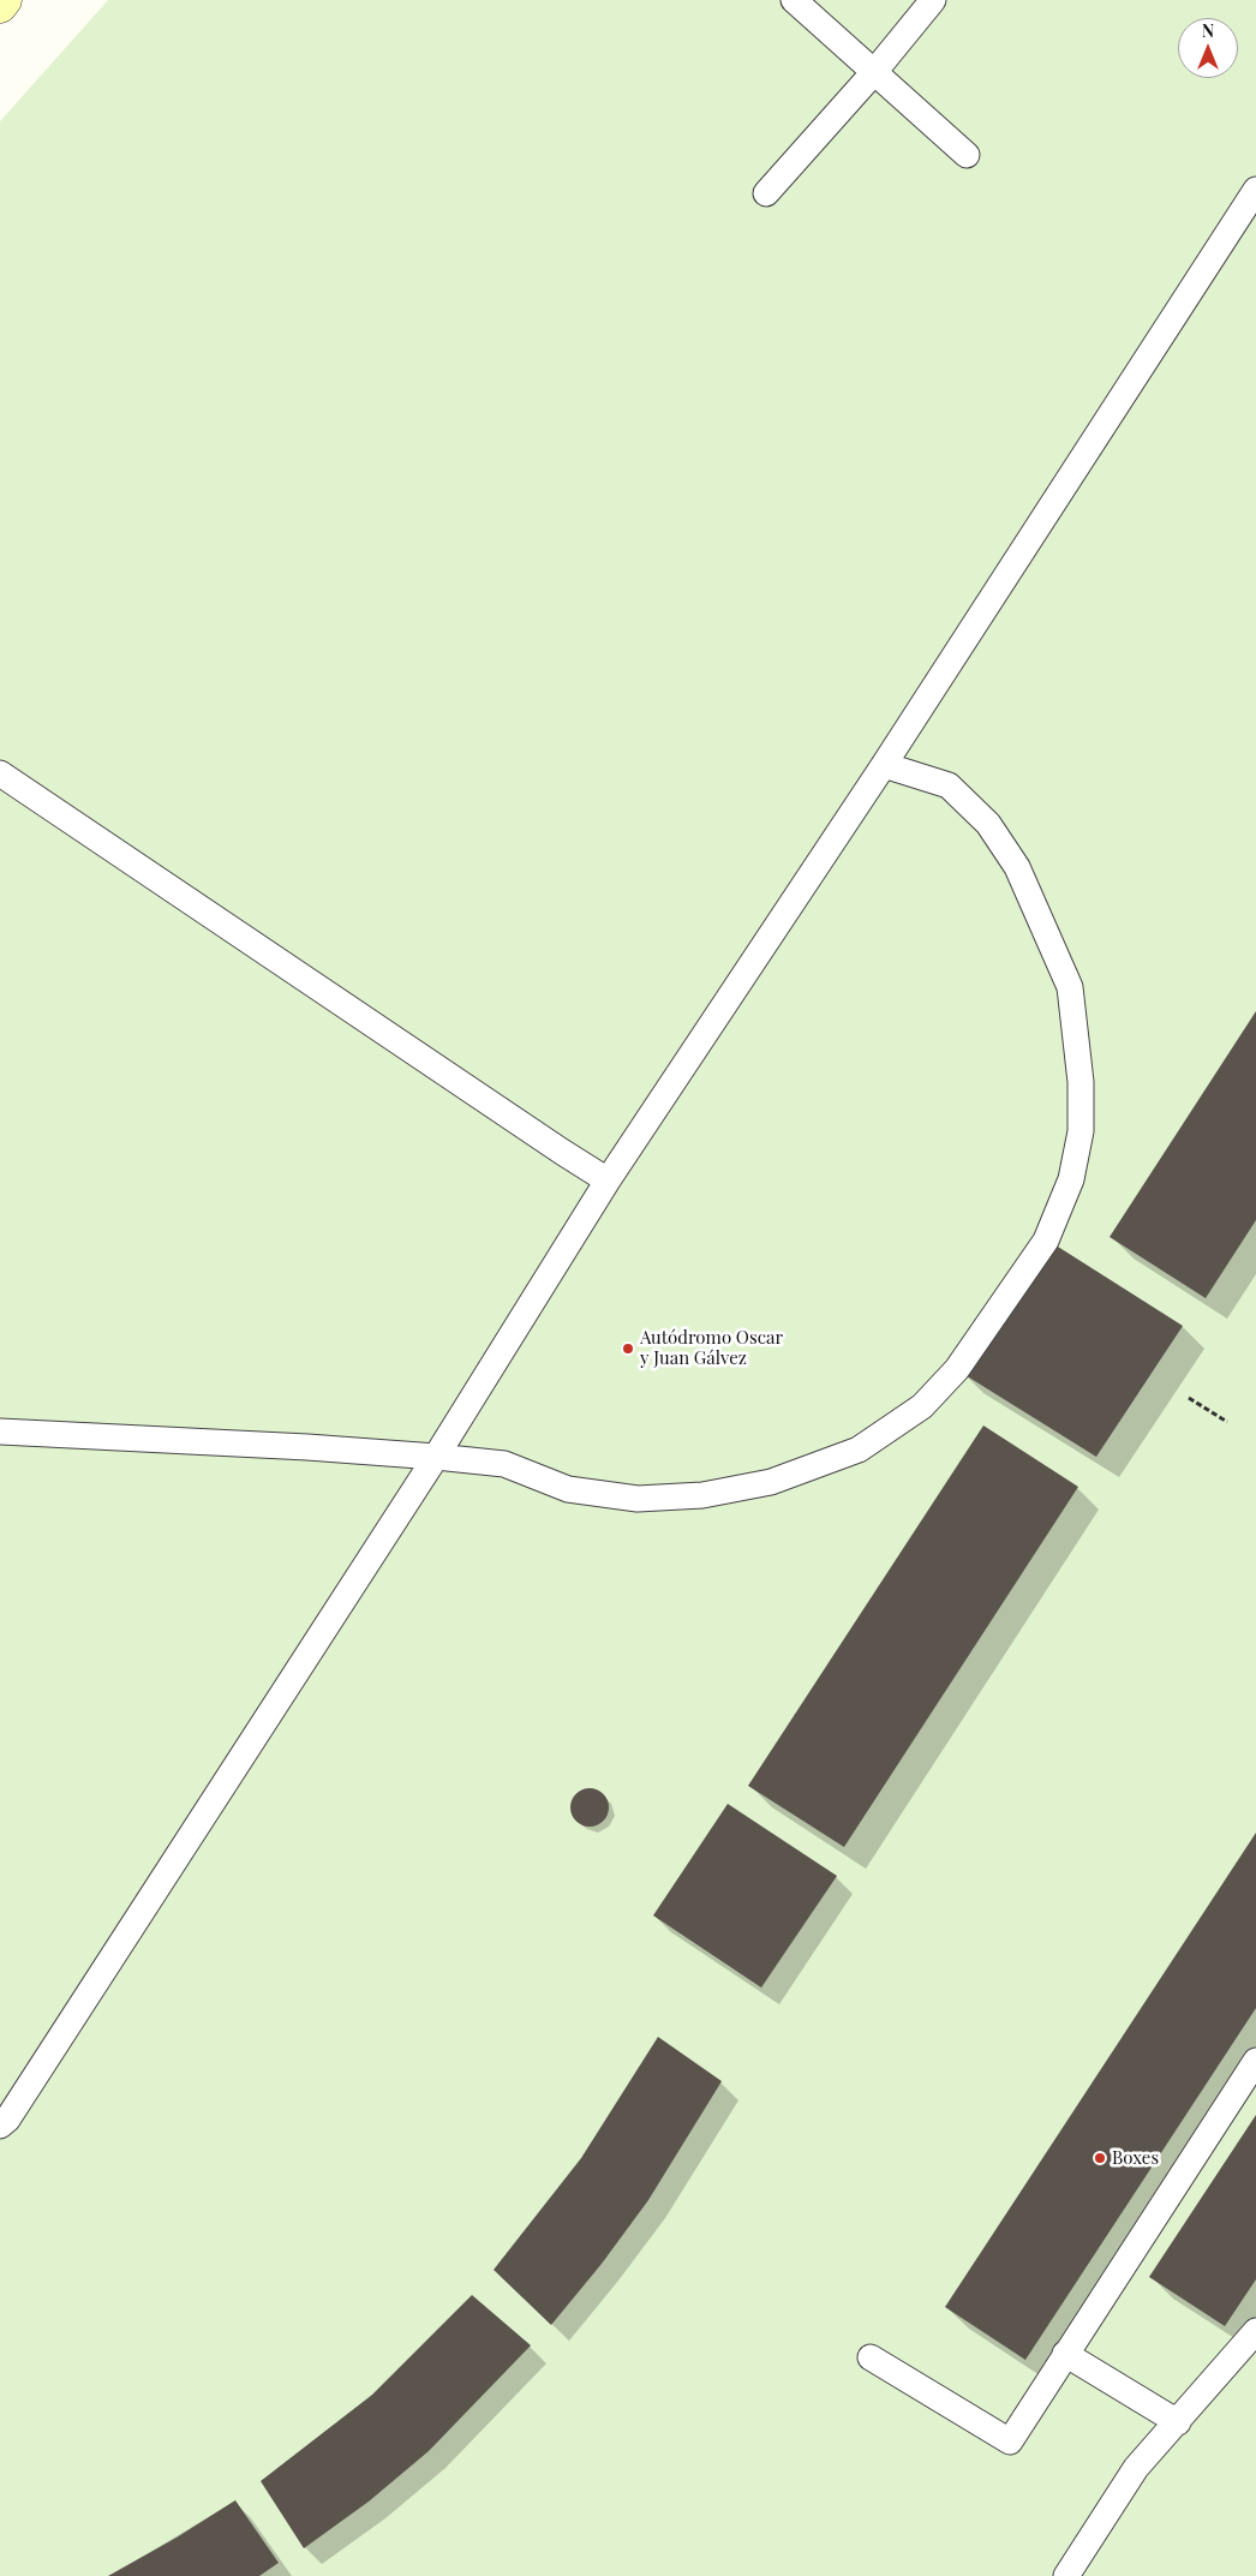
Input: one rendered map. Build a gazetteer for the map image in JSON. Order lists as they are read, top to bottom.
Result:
{
  "places": ["Autódromo Oscar y Juan Gálvez", "Boxes"],
  "north": "top"
}
